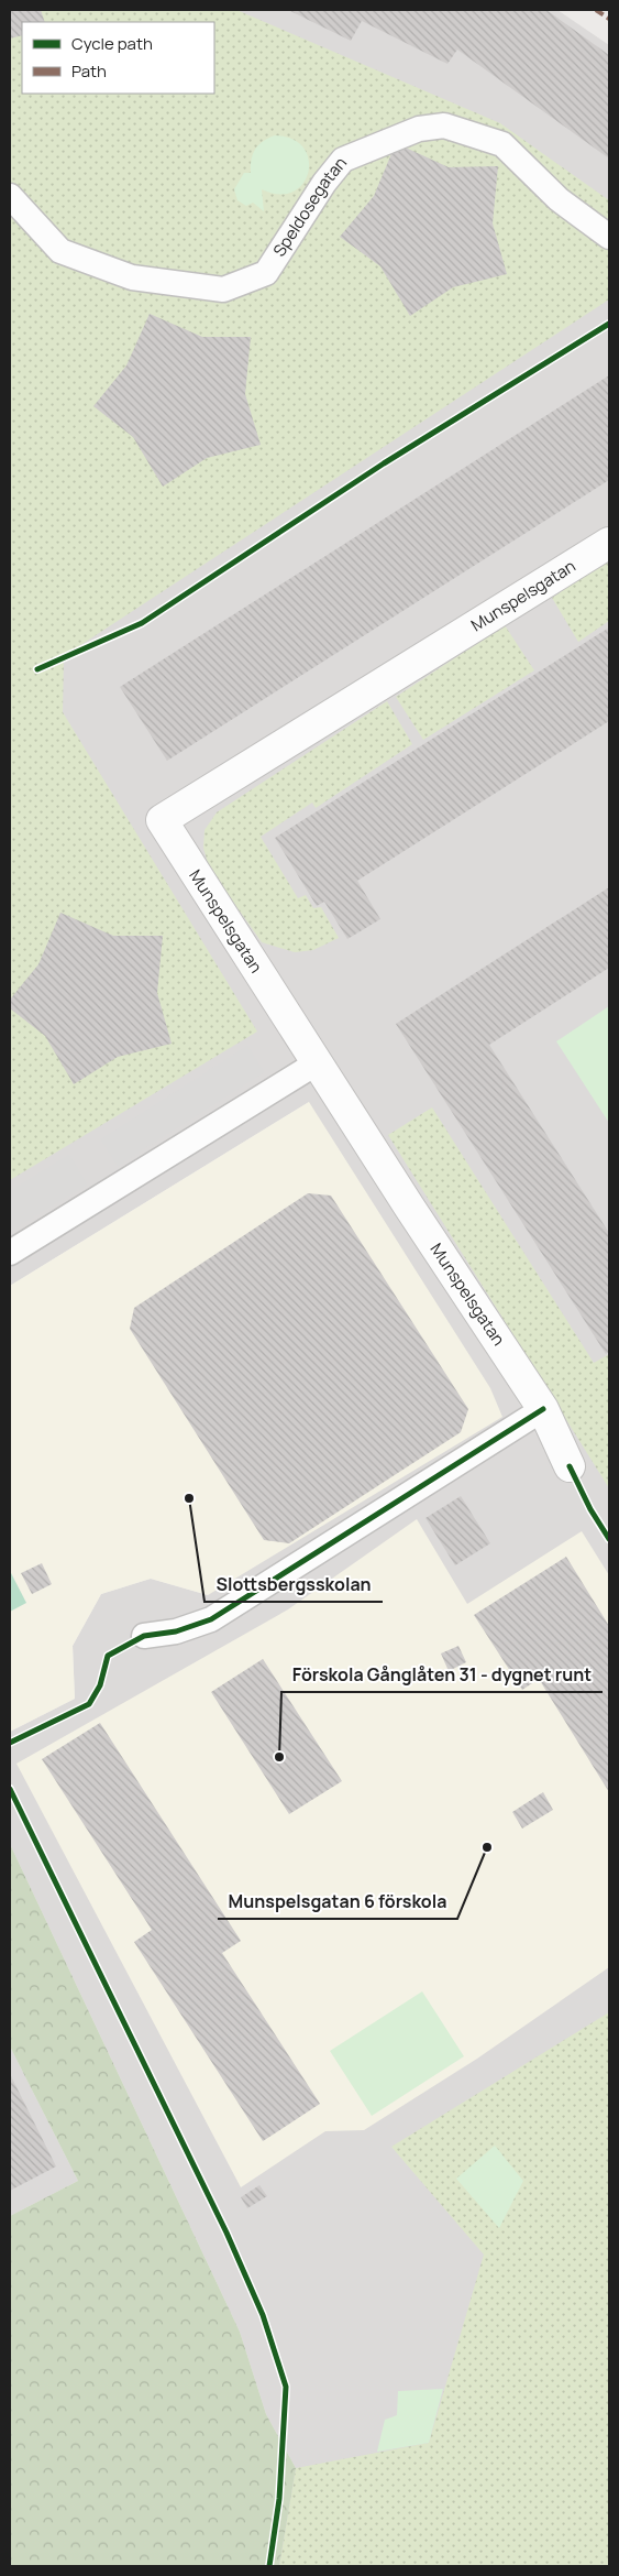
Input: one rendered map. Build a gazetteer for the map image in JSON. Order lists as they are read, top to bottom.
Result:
{
  "streets": {
    "street": ["Munspelsgatan"],
    "lane": ["Speldosegatan"]
  },
  "places": ["Slottsbergsskolan", "Förskola Gånglåten 31 - dygnet runt", "Munspelsgatan 6 förskola"],
  "legend": ["Cycle path", "Path"]
}
